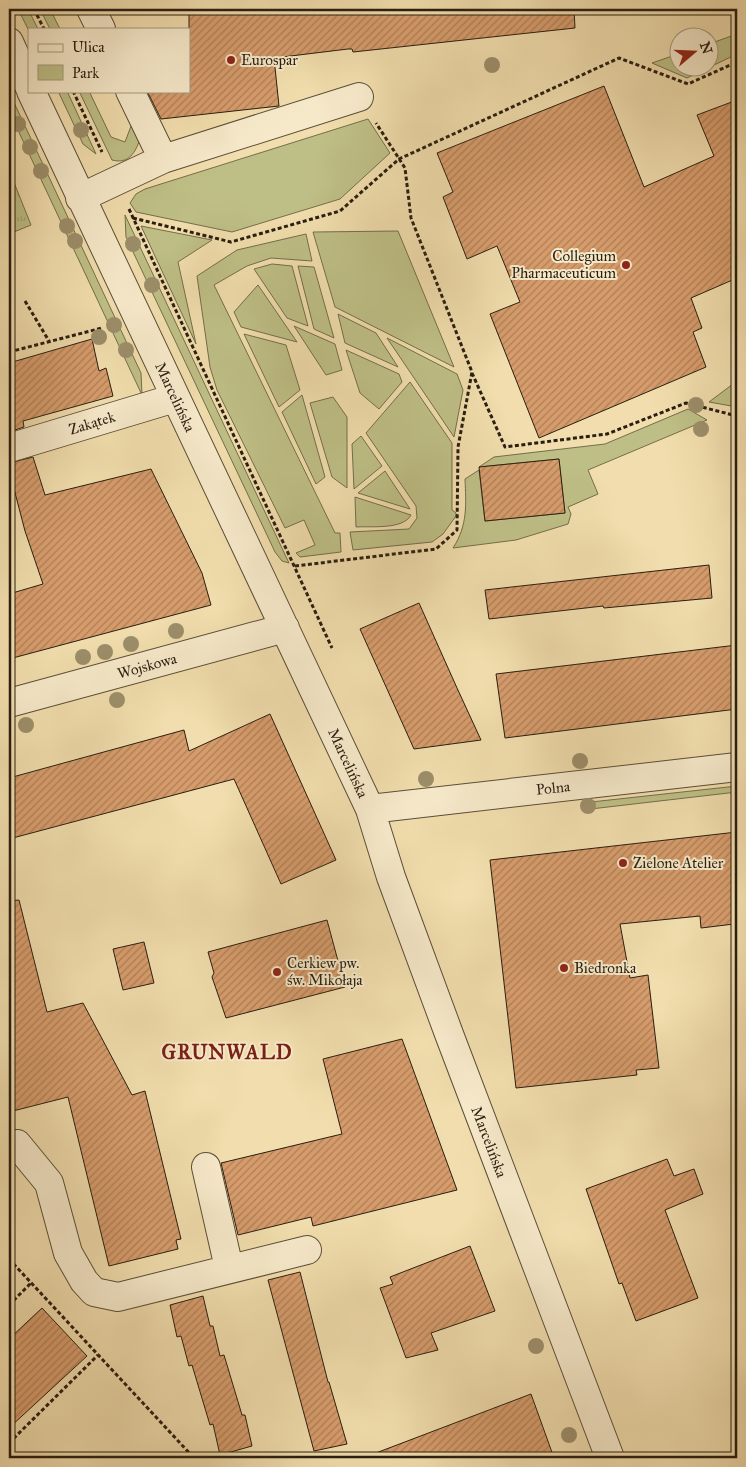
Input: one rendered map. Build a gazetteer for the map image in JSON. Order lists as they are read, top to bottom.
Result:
{
  "streets": {
    "street": [
      "Marcelińska",
      "Zakątek",
      "Wojskowa",
      "Polna"
    ]
  },
  "crossings": [
    ["Marcelińska", "Zakątek"],
    ["Marcelińska", "Wojskowa"],
    ["Marcelińska", "Polna"]
  ],
  "districts": ["GRUNWALD"],
  "places": [
    "Eurospar",
    "Collegium Pharmaceuticum",
    "Zielone Atelier",
    "Biedronka",
    "Cerkiew pw. św. Mikołaja"
  ],
  "legend": ["Ulica", "Park"],
  "north": "right"
}
